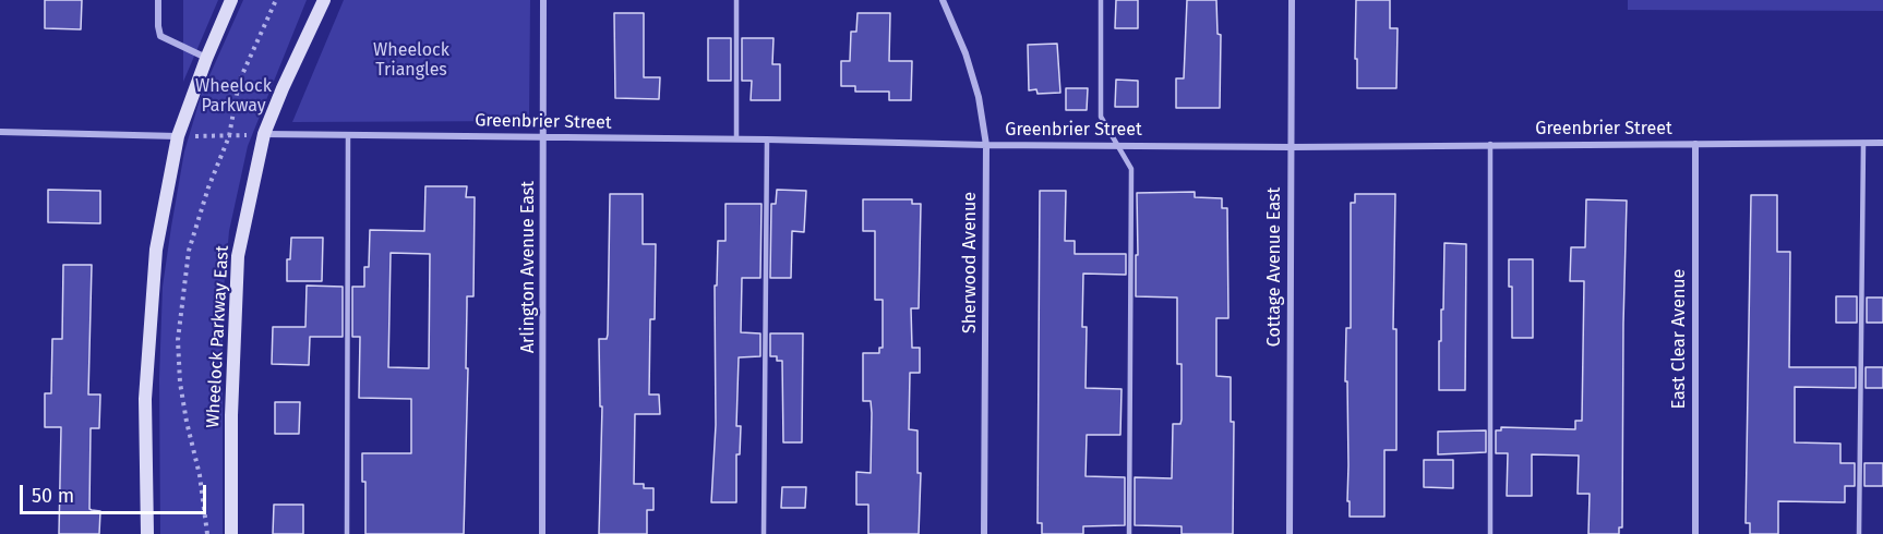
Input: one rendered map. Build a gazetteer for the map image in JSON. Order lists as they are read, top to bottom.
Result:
{
  "streets": {
    "street": [
      "Greenbrier Street",
      "Sherwood Avenue",
      "Arlington Avenue East",
      "Cottage Avenue East",
      "Wheelock Parkway East",
      "East Clear Avenue"
    ]
  },
  "crossings": [
    ["Greenbrier Street", "Sherwood Avenue"],
    ["Greenbrier Street", "Arlington Avenue East"],
    ["Greenbrier Street", "Cottage Avenue East"],
    ["Greenbrier Street", "Wheelock Parkway East"],
    ["Greenbrier Street", "East Clear Avenue"]
  ],
  "parks": ["Wheelock Triangles", "Wheelock Parkway"],
  "scale_bar": "50 m"
}
